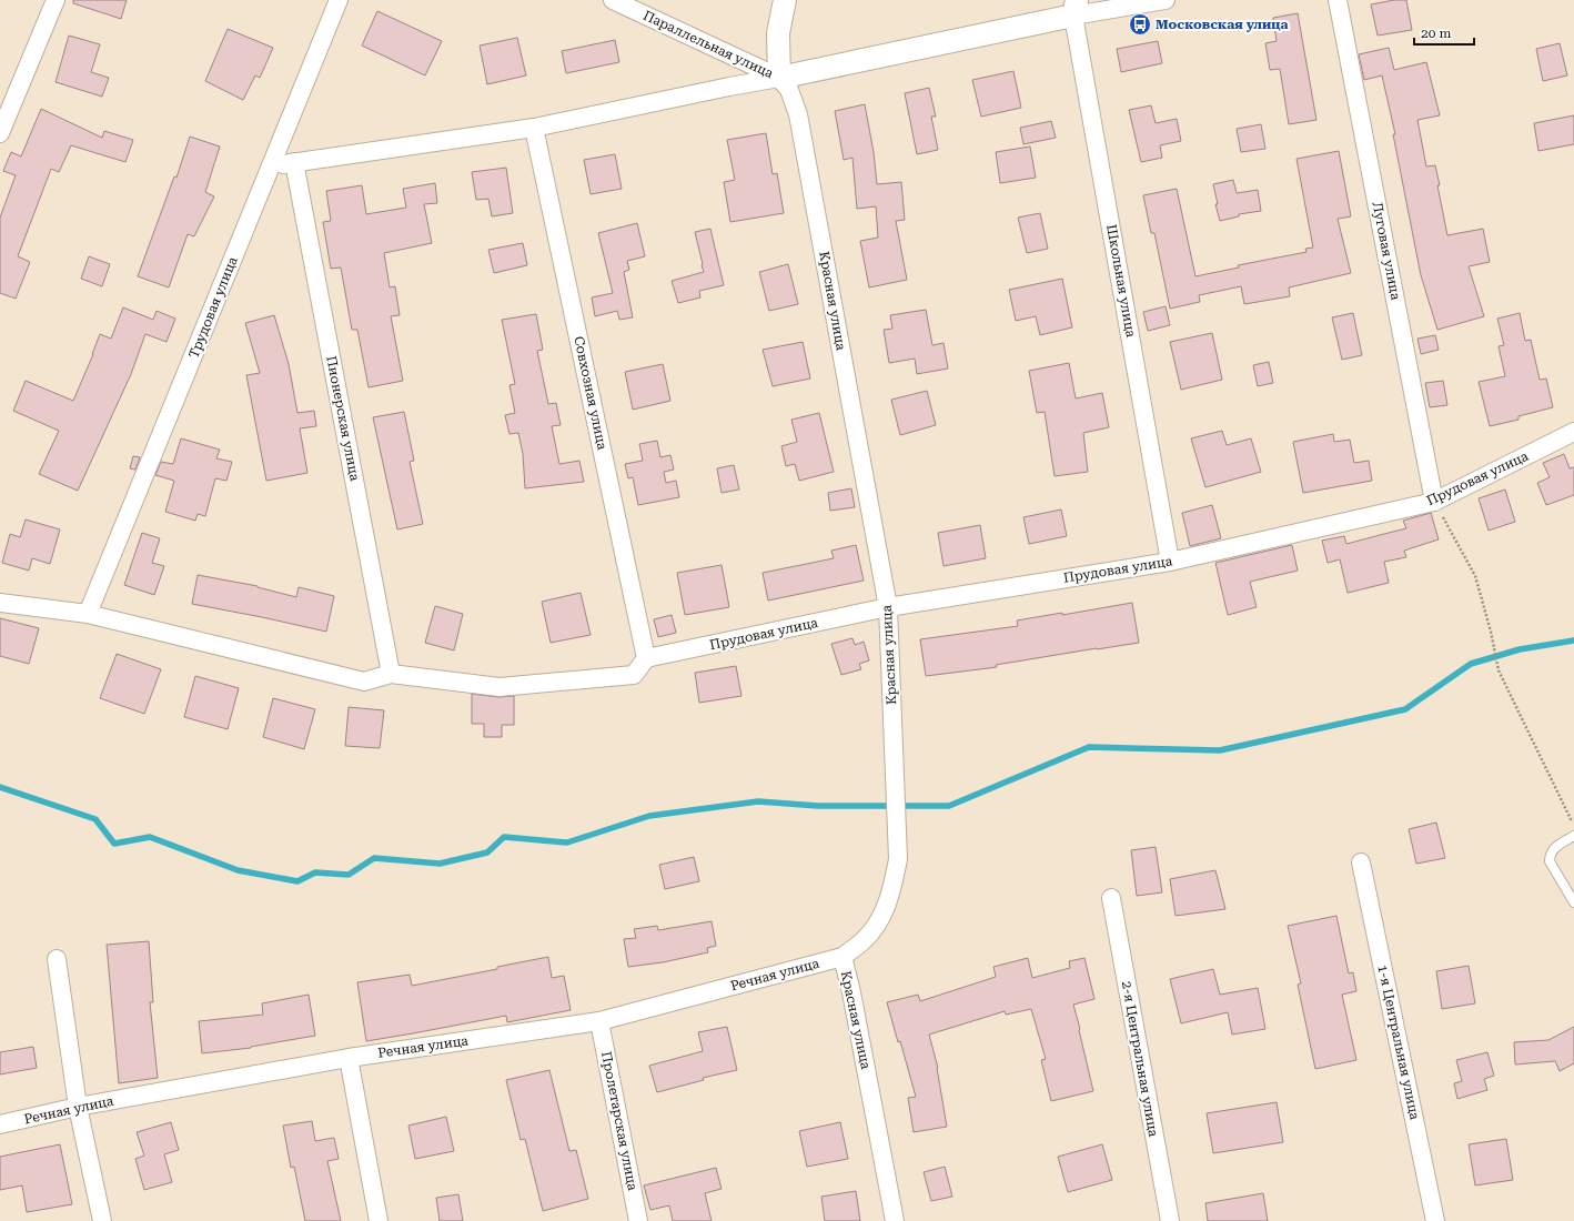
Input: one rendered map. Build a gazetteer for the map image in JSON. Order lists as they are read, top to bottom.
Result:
{
  "streets": {
    "street": [
      "Параллельная улица",
      "Луговая улица",
      "Школьная улица",
      "Красная улица",
      "Трудовая улица",
      "Совхозная улица",
      "Пионерская улица",
      "Прудовая улица",
      "Речная улица",
      "1-я Центральная улица",
      "2-я Центральная улица",
      "Пролетарская улица"
    ]
  },
  "crossings": [
    ["Параллельная улица", "Красная улица"],
    ["Луговая улица", "Прудовая улица"],
    ["Школьная улица", "Прудовая улица"],
    ["Красная улица", "Прудовая улица"],
    ["Красная улица", "Речная улица"],
    ["Совхозная улица", "Прудовая улица"],
    ["Речная улица", "Пролетарская улица"]
  ],
  "places": {
    "bus stop": ["Московская улица"]
  },
  "scale_bar": "20 m"
}
